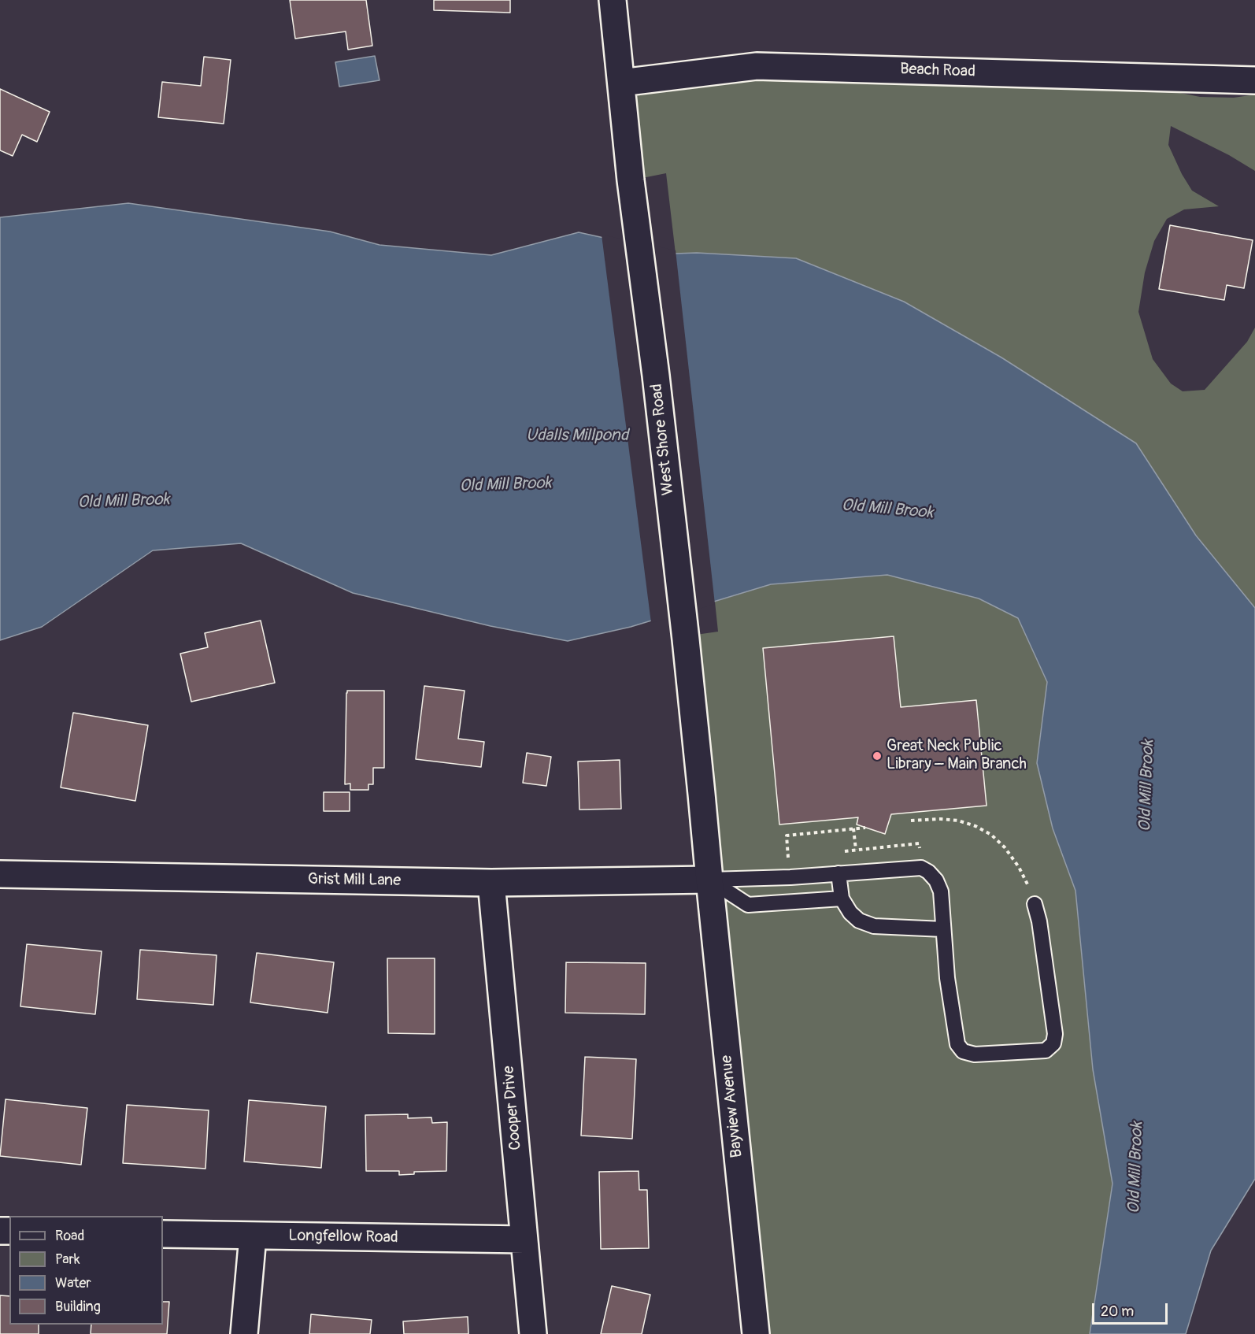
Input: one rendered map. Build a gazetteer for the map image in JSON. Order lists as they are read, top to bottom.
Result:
{
  "streets": {
    "street": [
      "Beach Road",
      "West Shore Road",
      "Grist Mill Lane",
      "Bayview Avenue",
      "Cooper Drive",
      "Longfellow Road"
    ]
  },
  "crossings": [
    ["Beach Road", "West Shore Road"],
    ["West Shore Road", "Grist Mill Lane"],
    ["West Shore Road", "Bayview Avenue"],
    ["Grist Mill Lane", "Bayview Avenue"],
    ["Grist Mill Lane", "Cooper Drive"],
    ["Cooper Drive", "Longfellow Road"]
  ],
  "water": ["Udalls Millpond", "Old Mill Brook"],
  "places": ["Great Neck Public Library – Main Branch"],
  "legend": [
    "Road",
    "Park",
    "Water",
    "Building"
  ],
  "scale_bar": "20 m"
}
